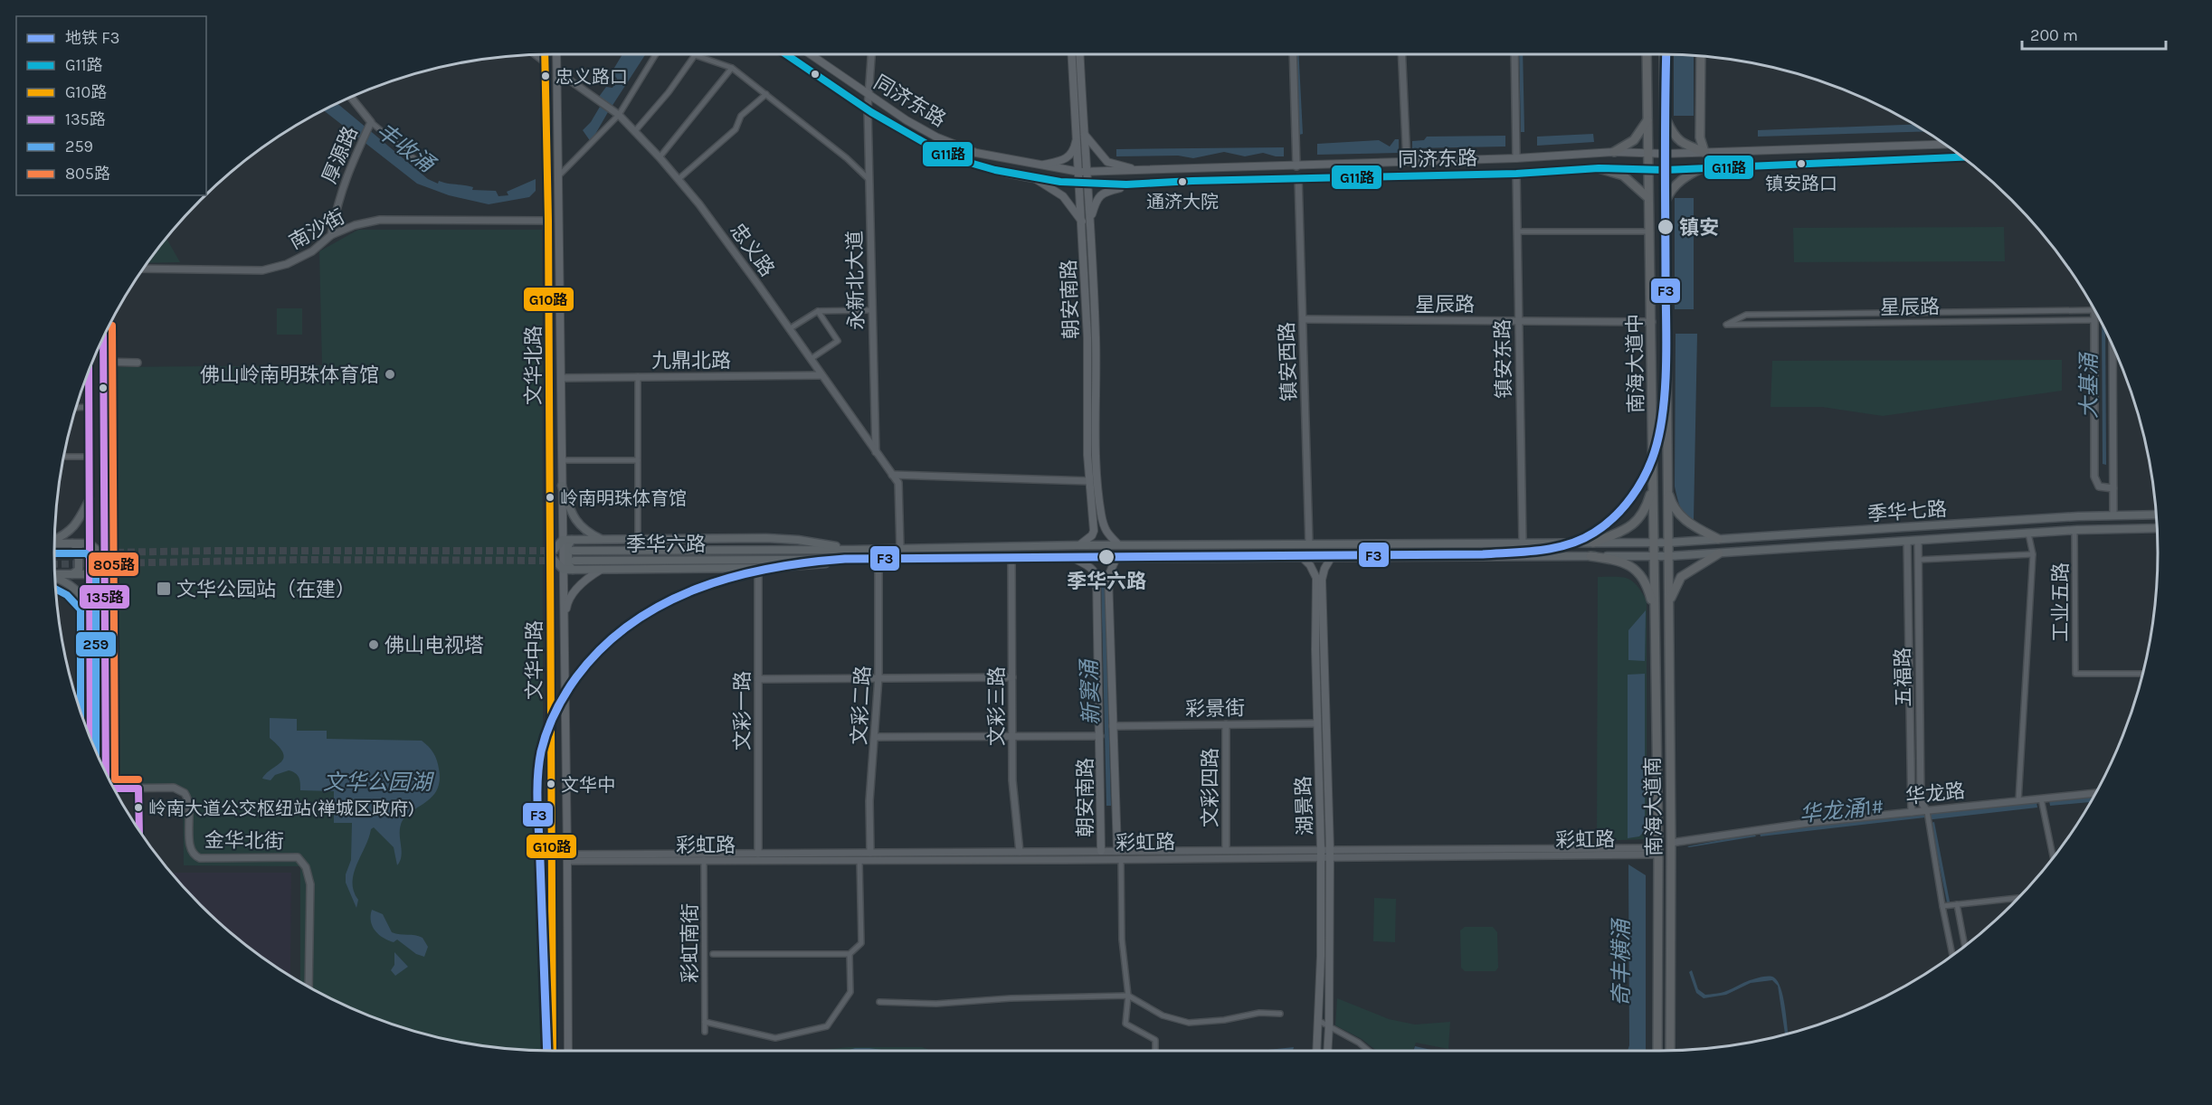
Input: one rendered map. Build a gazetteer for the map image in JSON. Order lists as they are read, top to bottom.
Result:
{
  "streets": {
    "highway": ["南海大道中", "南海大道南"],
    "main road": [
      "同济东路",
      "朝安南路",
      "文华北路",
      "季华七路",
      "季华六路",
      "文华中路",
      "湖景路"
    ],
    "street": [
      "厚源路",
      "南沙街",
      "忠义路",
      "永新北大道",
      "星辰路",
      "镇安东路",
      "九鼎北路",
      "镇安西路",
      "工业五路",
      "五福路",
      "文彩二路",
      "文彩三路",
      "彩景街",
      "文彩一路",
      "文彩四路",
      "华龙路",
      "彩虹路",
      "金华北街",
      "彩虹南街"
    ]
  },
  "crossings": [
    ["同济东路", "永新北大道"],
    ["同济东路", "朝安南路"],
    ["同济东路", "镇安东路"],
    ["同济东路", "镇安西路"],
    ["同济东路", "南海大道中"],
    ["厚源路", "南沙街"],
    ["南沙街", "文华北路"],
    ["忠义路", "永新北大道"],
    ["忠义路", "九鼎北路"],
    ["忠义路", "文华北路"],
    ["忠义路", "季华六路"],
    ["朝安南路", "季华六路"],
    ["朝安南路", "彩景街"],
    ["朝安南路", "彩虹路"],
    ["星辰路", "镇安东路"],
    ["星辰路", "镇安西路"],
    ["星辰路", "南海大道中"],
    ["镇安东路", "季华六路"],
    ["九鼎北路", "文华北路"],
    ["镇安西路", "季华六路"],
    ["南海大道中", "季华七路"],
    ["南海大道中", "季华六路"],
    ["南海大道中", "南海大道南"],
    ["文华北路", "文华中路"],
    ["季华七路", "季华六路"],
    ["季华七路", "工业五路"],
    ["季华七路", "五福路"],
    ["季华七路", "南海大道南"],
    ["季华六路", "文彩二路"],
    ["季华六路", "文彩三路"],
    ["季华六路", "湖景路"],
    ["季华六路", "南海大道南"],
    ["文华中路", "彩虹路"],
    ["五福路", "华龙路"],
    ["文彩二路", "彩虹路"],
    ["文彩三路", "彩虹路"],
    ["彩景街", "文彩四路"],
    ["彩景街", "湖景路"],
    ["文彩一路", "彩虹路"],
    ["文彩四路", "彩虹路"],
    ["华龙路", "南海大道南"],
    ["湖景路", "彩虹路"],
    ["南海大道南", "彩虹路"],
    ["彩虹路", "彩虹南街"]
  ],
  "water": [
    "丰收涌",
    "大基涌",
    "新窦涌",
    "文华公园湖",
    "华龙涌1#",
    "奇丰横涌"
  ],
  "places": {
    "other": [
      "忠义路口",
      "镇安路口",
      "通济大院",
      "镇安",
      "佛山岭南明珠体育馆",
      "岭南明珠体育馆",
      "季华六路",
      "佛山电视塔",
      "文华中",
      "岭南大道公交枢纽站(禅城区政府)"
    ],
    "transit": ["文华公园站（在建）"]
  },
  "lines": [
    "transit line G11路",
    "metro line F3",
    "transit line G10路",
    "transit line 805路",
    "transit line 135路",
    "transit line 259"
  ],
  "legend": [
    "地铁 F3",
    "G11路",
    "G10路",
    "135路",
    "259",
    "805路"
  ],
  "scale_bar": "200 m"
}
